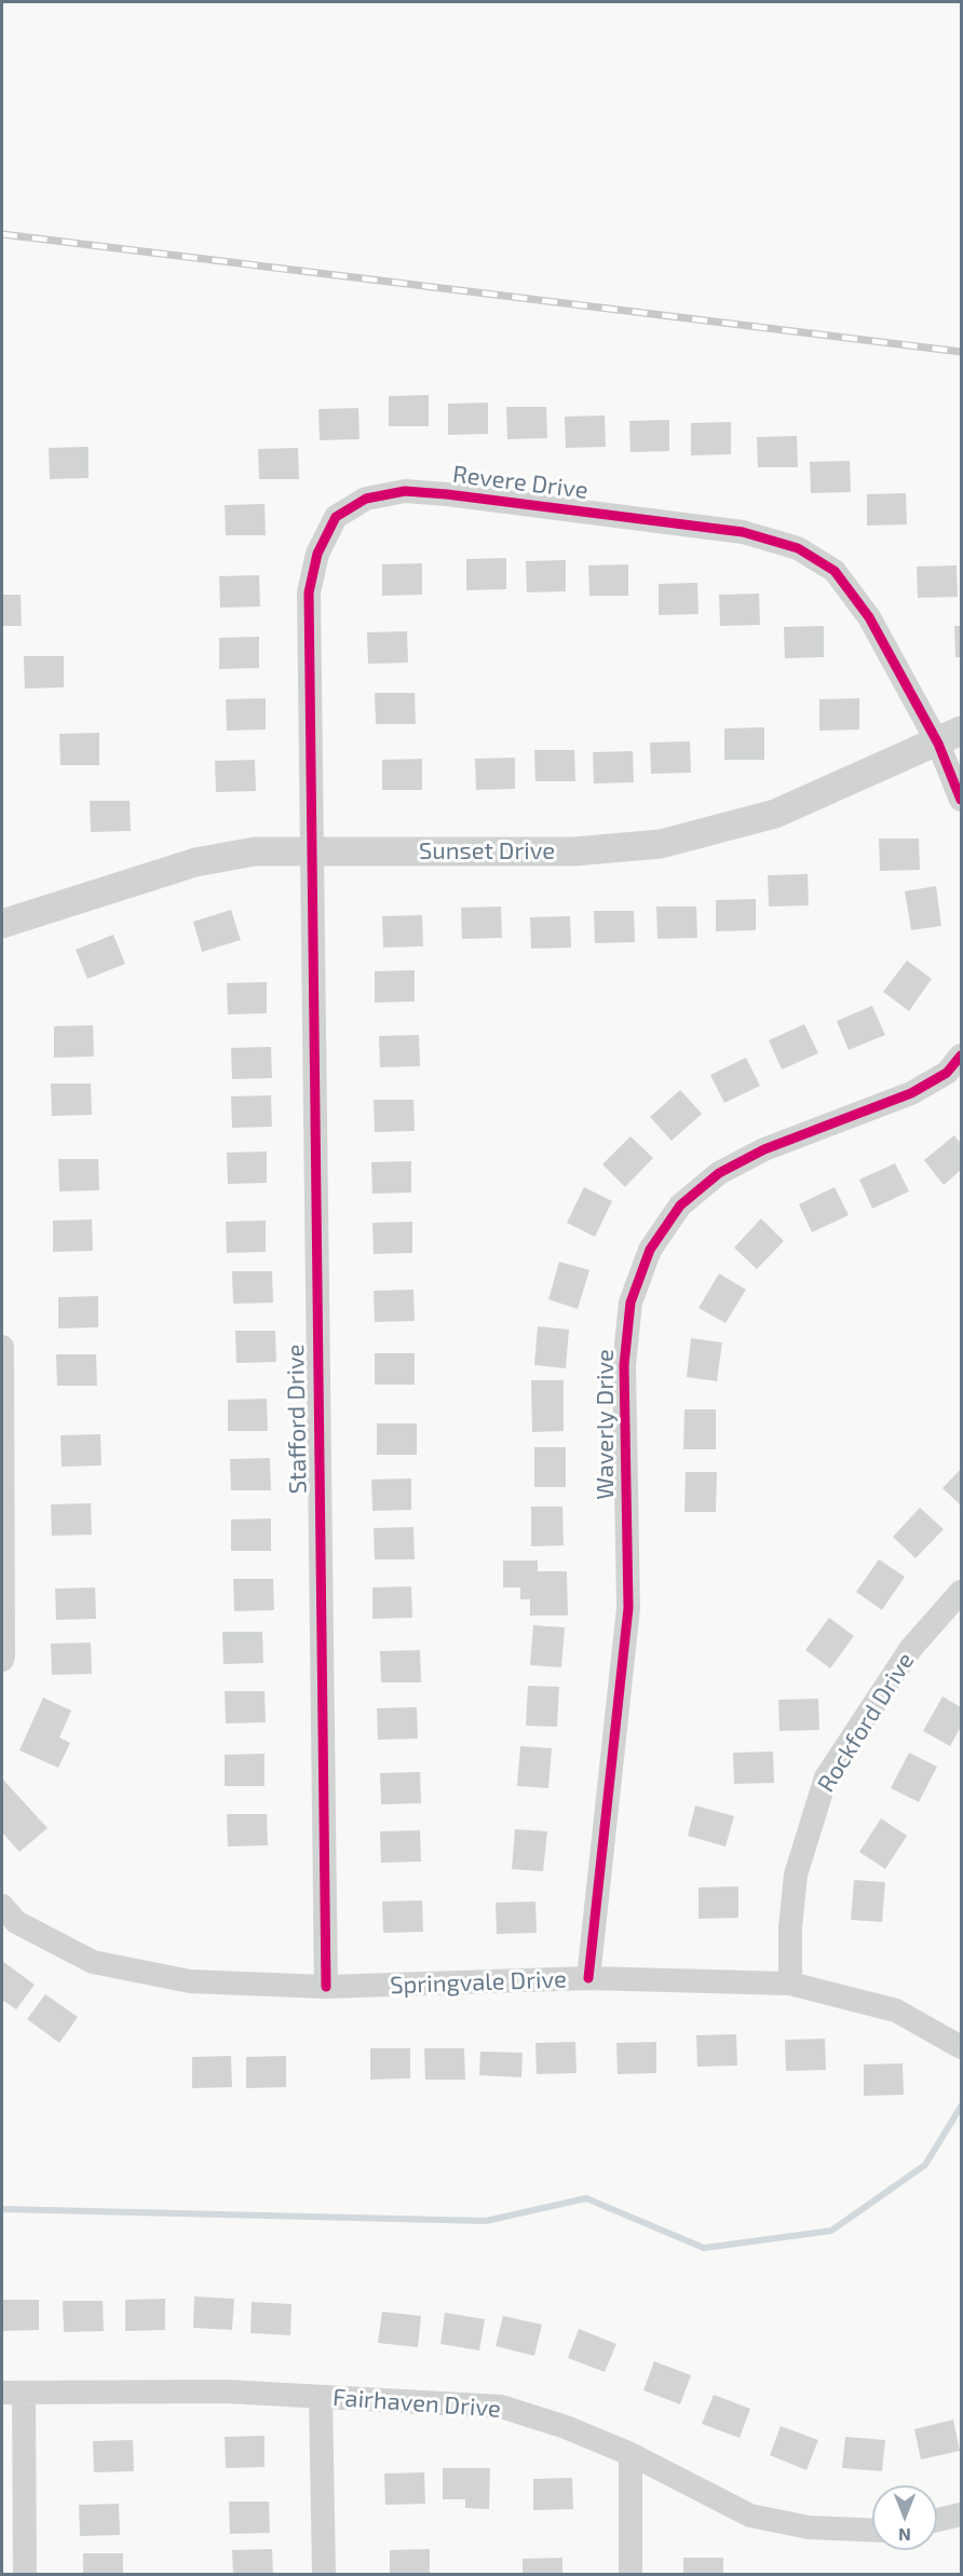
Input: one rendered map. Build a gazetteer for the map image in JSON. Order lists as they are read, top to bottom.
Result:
{
  "streets": {
    "street": [
      "Revere Drive",
      "Sunset Drive",
      "Stafford Drive",
      "Waverly Drive",
      "Rockford Drive",
      "Springvale Drive",
      "Fairhaven Drive"
    ]
  },
  "crossings": [
    ["Revere Drive", "Sunset Drive"],
    ["Revere Drive", "Stafford Drive"],
    ["Sunset Drive", "Stafford Drive"],
    ["Stafford Drive", "Springvale Drive"],
    ["Waverly Drive", "Springvale Drive"],
    ["Rockford Drive", "Springvale Drive"]
  ],
  "north": "bottom"
}
